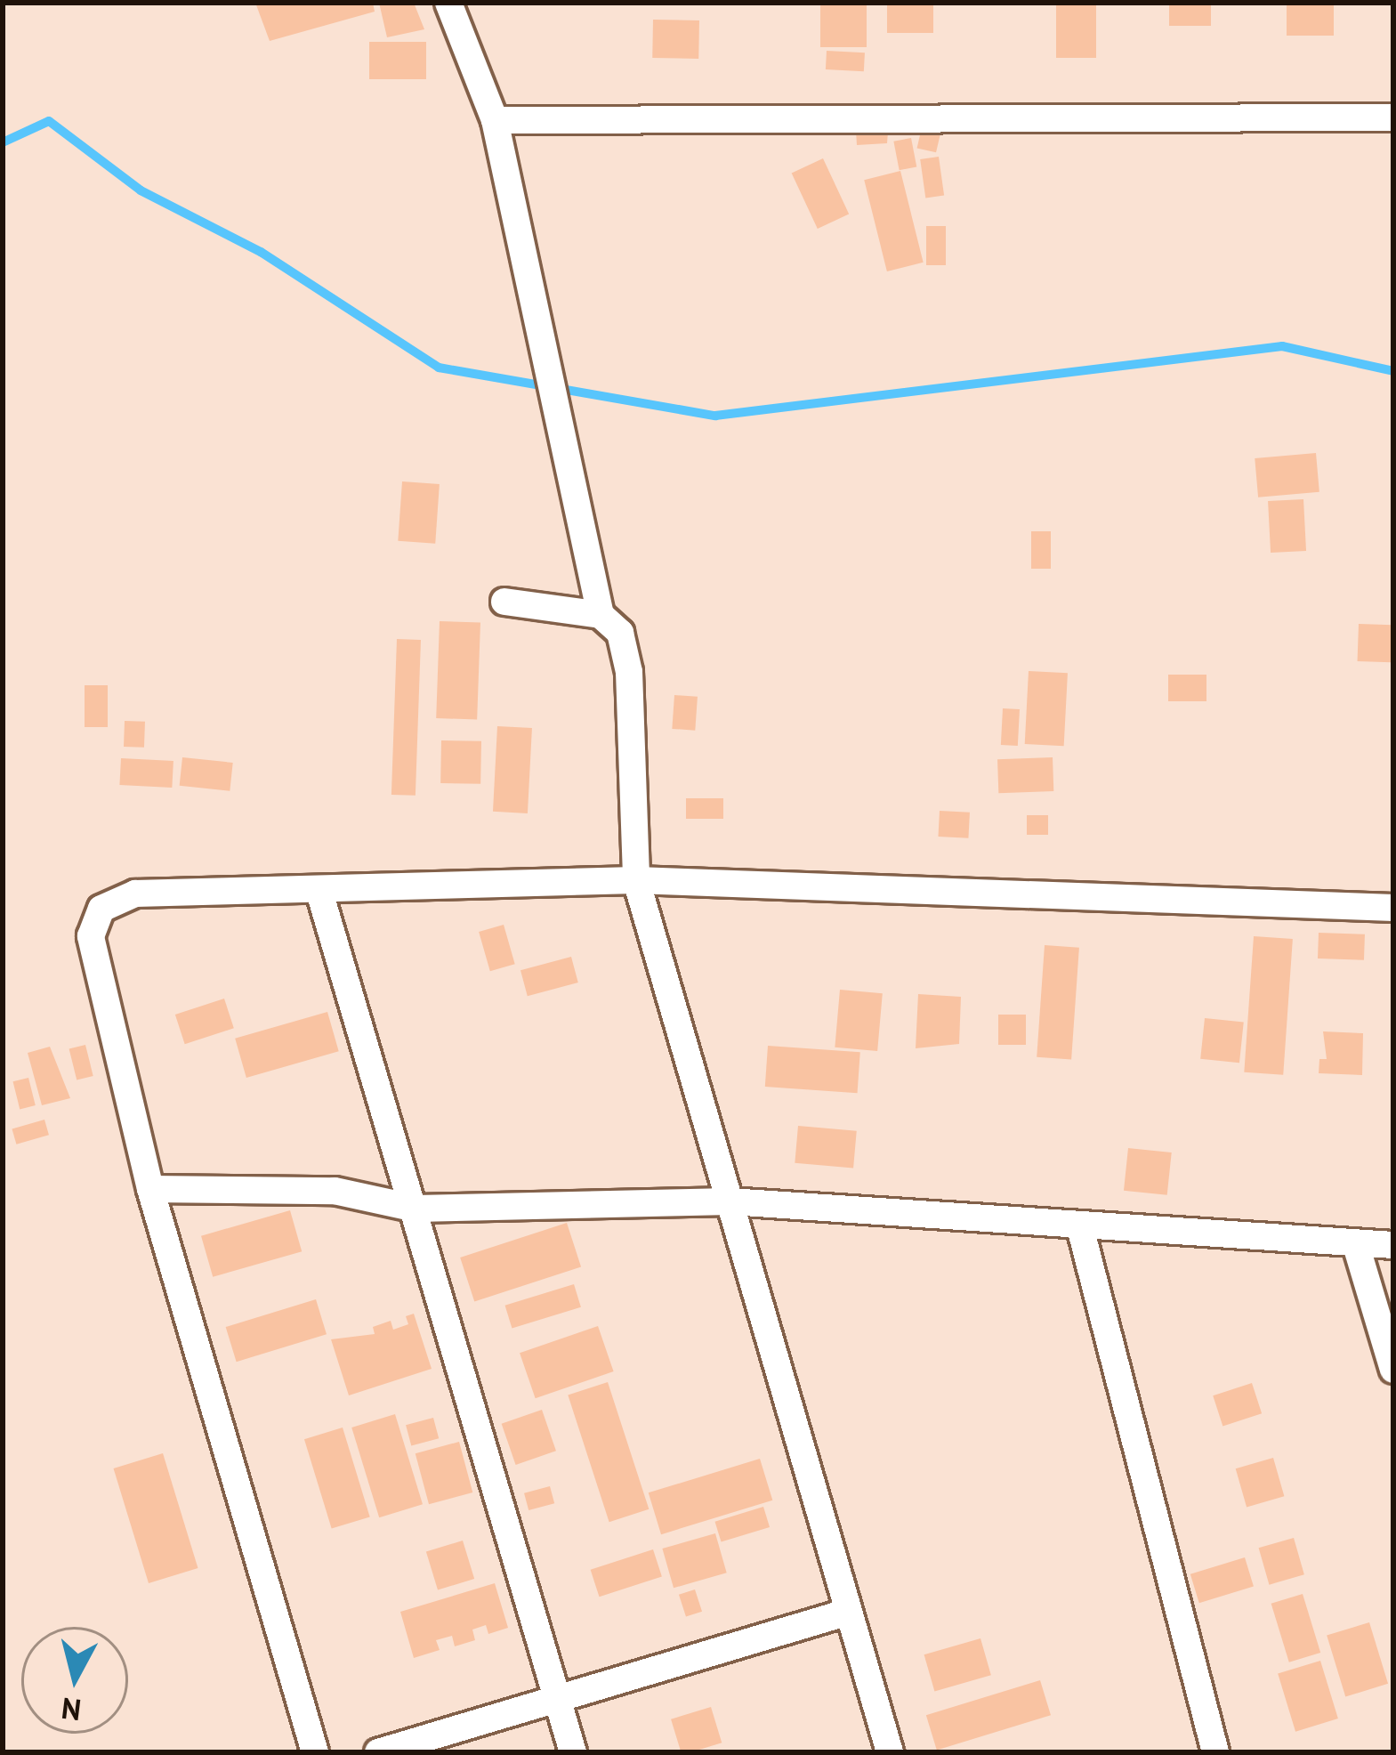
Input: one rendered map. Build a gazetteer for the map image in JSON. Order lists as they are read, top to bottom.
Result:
{
  "north": "bottom"
}
